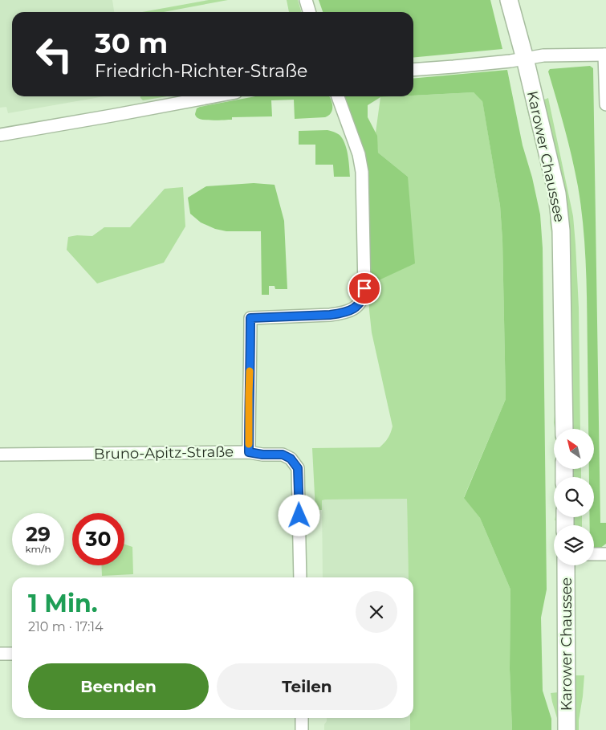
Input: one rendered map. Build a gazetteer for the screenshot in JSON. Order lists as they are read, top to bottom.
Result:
{
  "streets": {
    "main road": ["Karower Chaussee"],
    "street": ["Bruno-Apitz-Straße"]
  },
  "north": "top left",
  "page": {
    "turn": ["30 m", "Friedrich-Richter-Straße"],
    "speed": "29 km/h",
    "limit": "30",
    "heading": ["1 Min.", "210 m · 17:14"],
    "buttons": ["Beenden", "Teilen"]
  }
}
